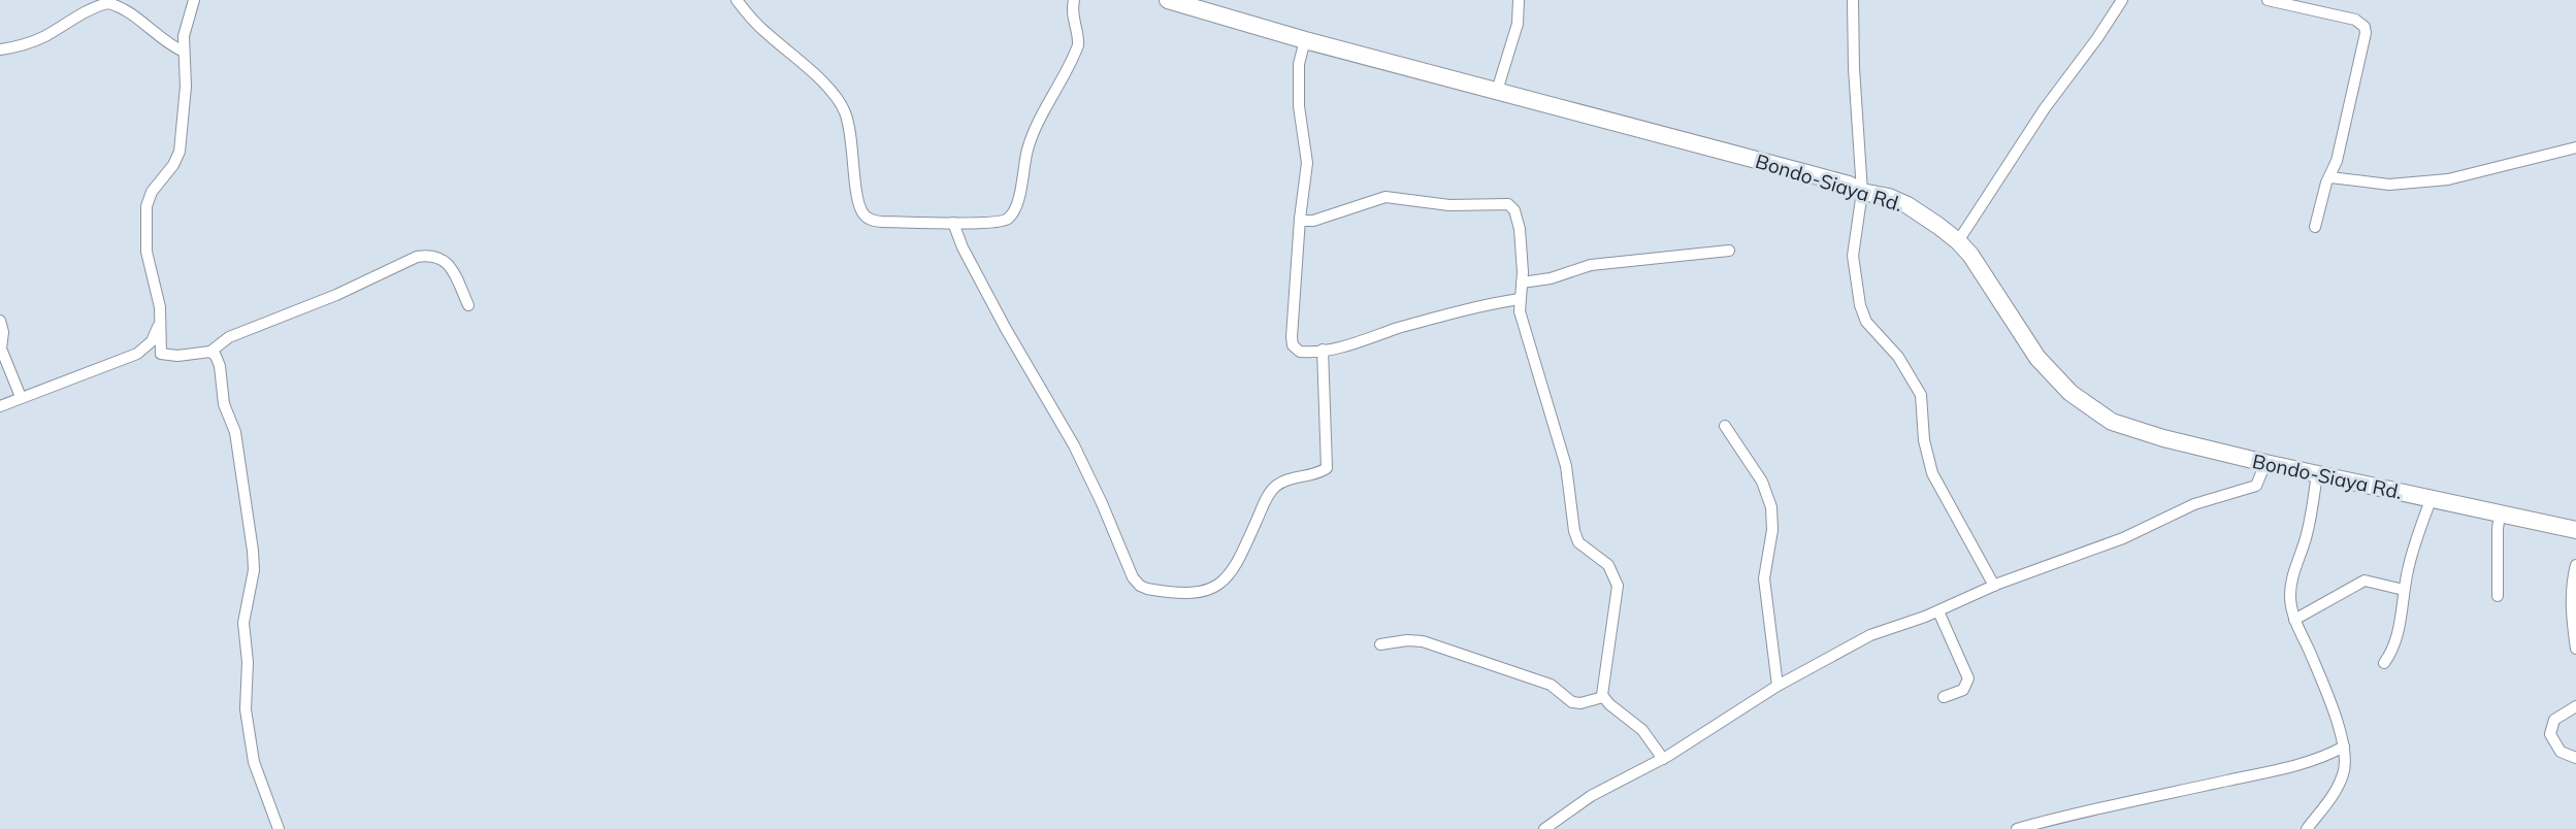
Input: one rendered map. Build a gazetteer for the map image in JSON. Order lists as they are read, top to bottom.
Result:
{
  "streets": {
    "highway": ["Bondo-Siaya Rd."]
  }
}
